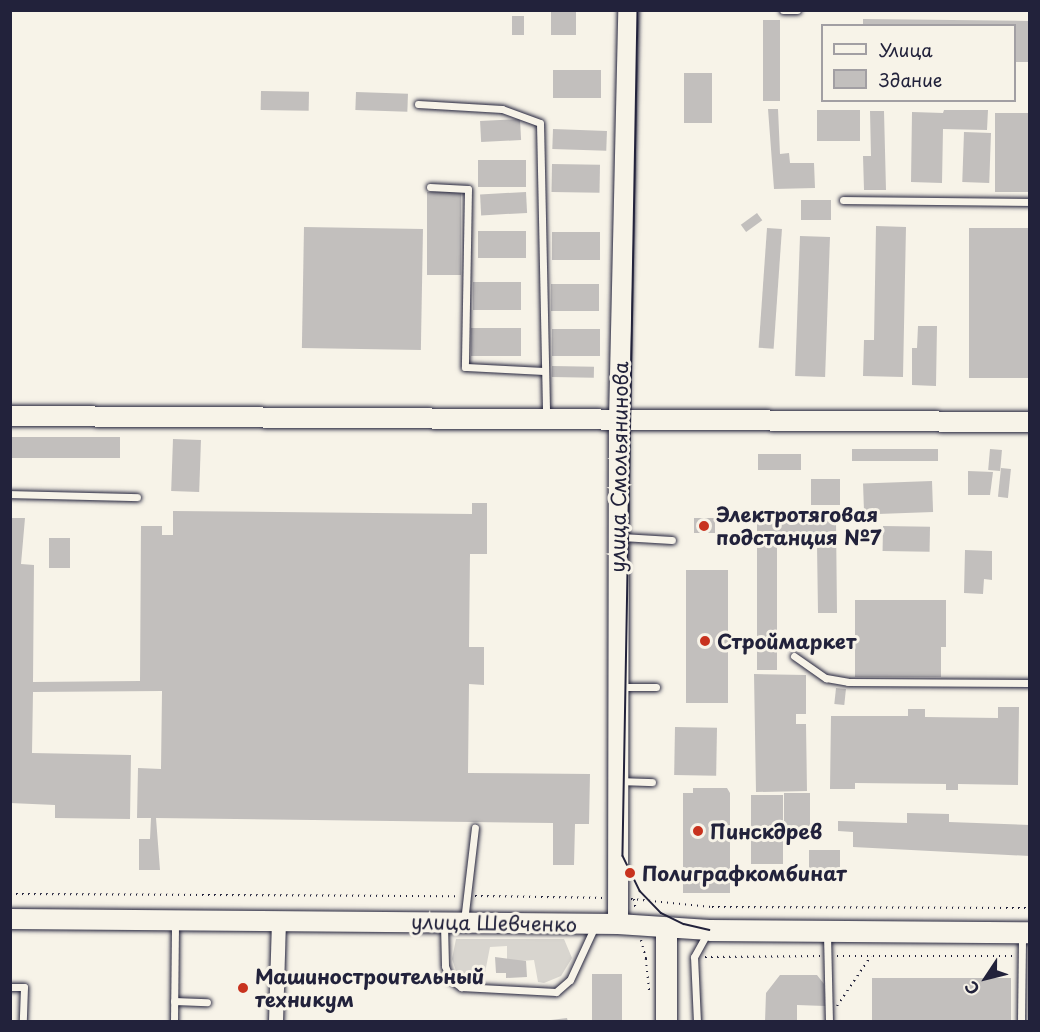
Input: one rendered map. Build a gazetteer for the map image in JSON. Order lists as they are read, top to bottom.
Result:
{
  "streets": {
    "street": ["улица Смольянинова", "улица Шевченко"]
  },
  "crossings": [
    ["улица Смольянинова", "улица Шевченко"]
  ],
  "places": [
    "Электротяговая подстанция №7",
    "Строймаркет",
    "Пинскдрев",
    "Полиграфкомбинат",
    "Машиностроительный техникум"
  ],
  "legend": ["Улица", "Здание"],
  "north": "bottom left"
}
